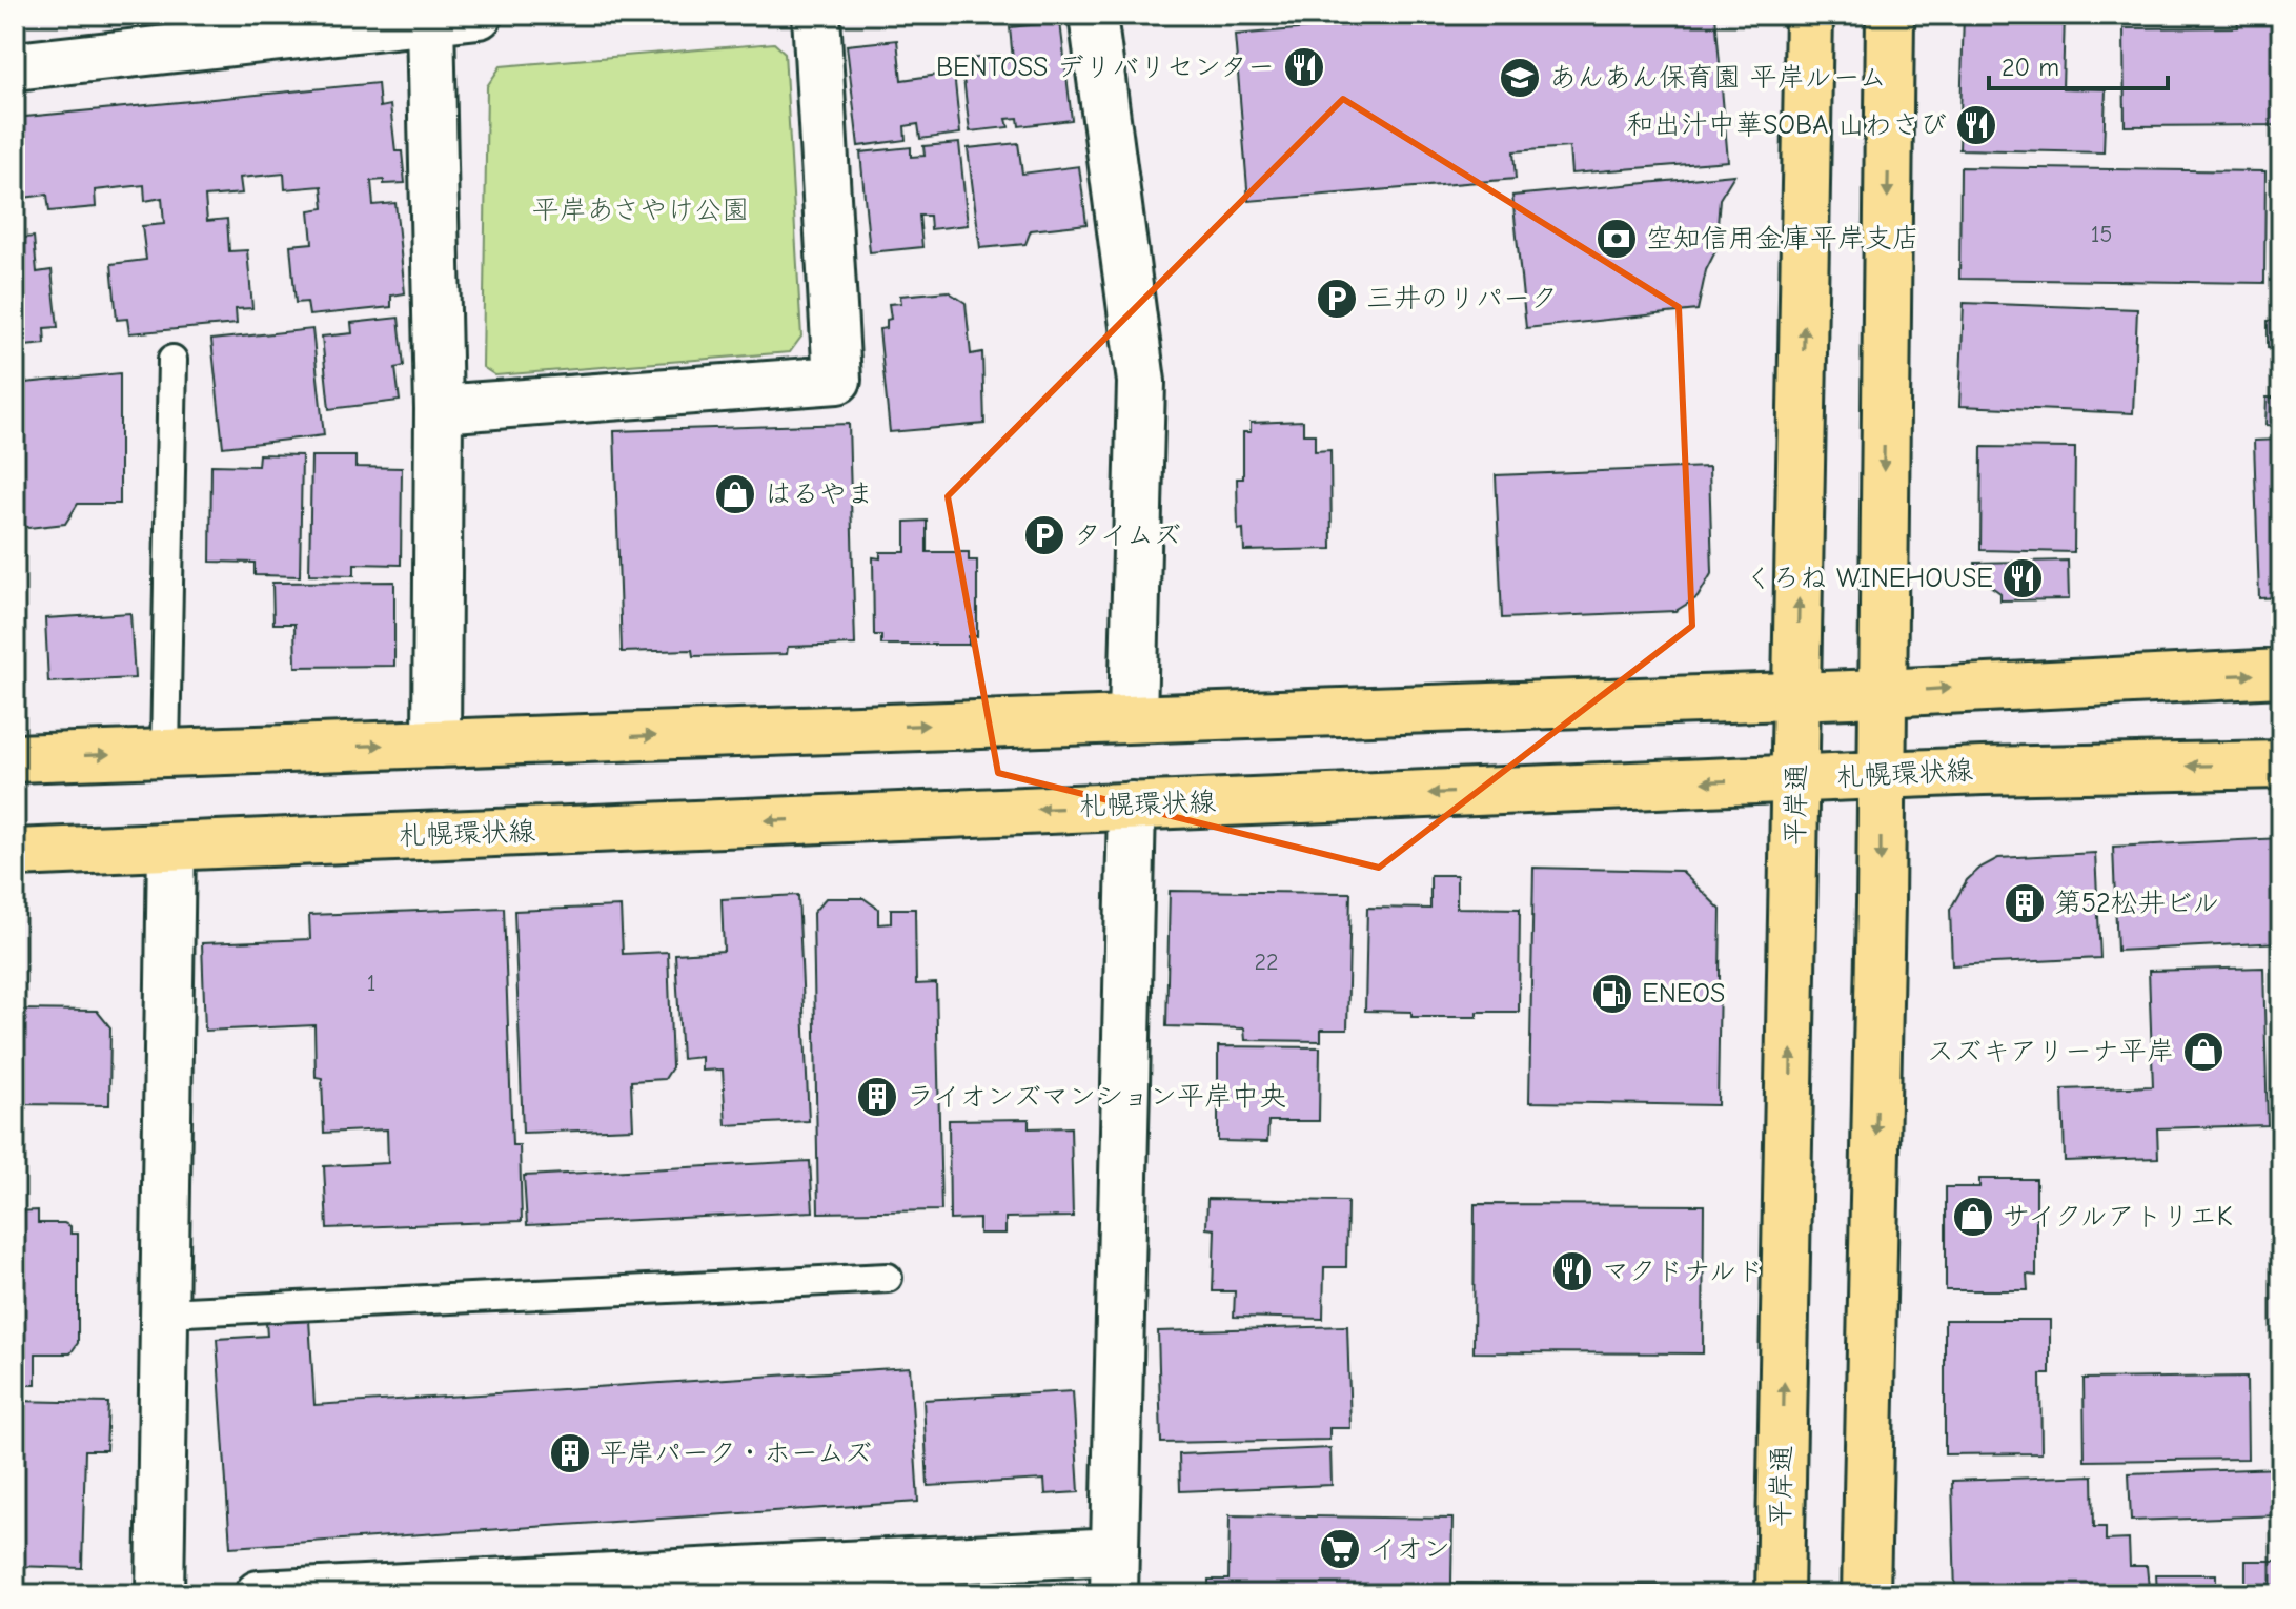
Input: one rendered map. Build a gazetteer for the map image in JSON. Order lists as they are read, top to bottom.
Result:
{
  "streets": {
    "main road": ["札幌環状線", "平岸通"]
  },
  "crossings": [
    ["札幌環状線", "平岸通"]
  ],
  "parks": ["平岸あさやけ公園"],
  "places": {
    "restaurant": [
      "BENTOSS デリバリセンター",
      "和出汁中華SOBA 山わさび",
      "くろね WINEHOUSE",
      "マクドナルド"
    ],
    "school or university": ["あんあん保育園 平岸ルーム"],
    "bank": ["空知信用金庫平岸支店"],
    "parking": ["三井のリパーク", "タイムズ"],
    "shop": ["はるやま", "スズキアリーナ平岸", "サイクルアトリエK"],
    "building": ["第52松井ビル", "ライオンズマンション平岸中央", "平岸パーク・ホームズ"],
    "fuel station": ["ENEOS"],
    "supermarket": ["イオン"]
  },
  "house_numbers": ["15", "22", "1"],
  "scale_bar": "20 m"
}
